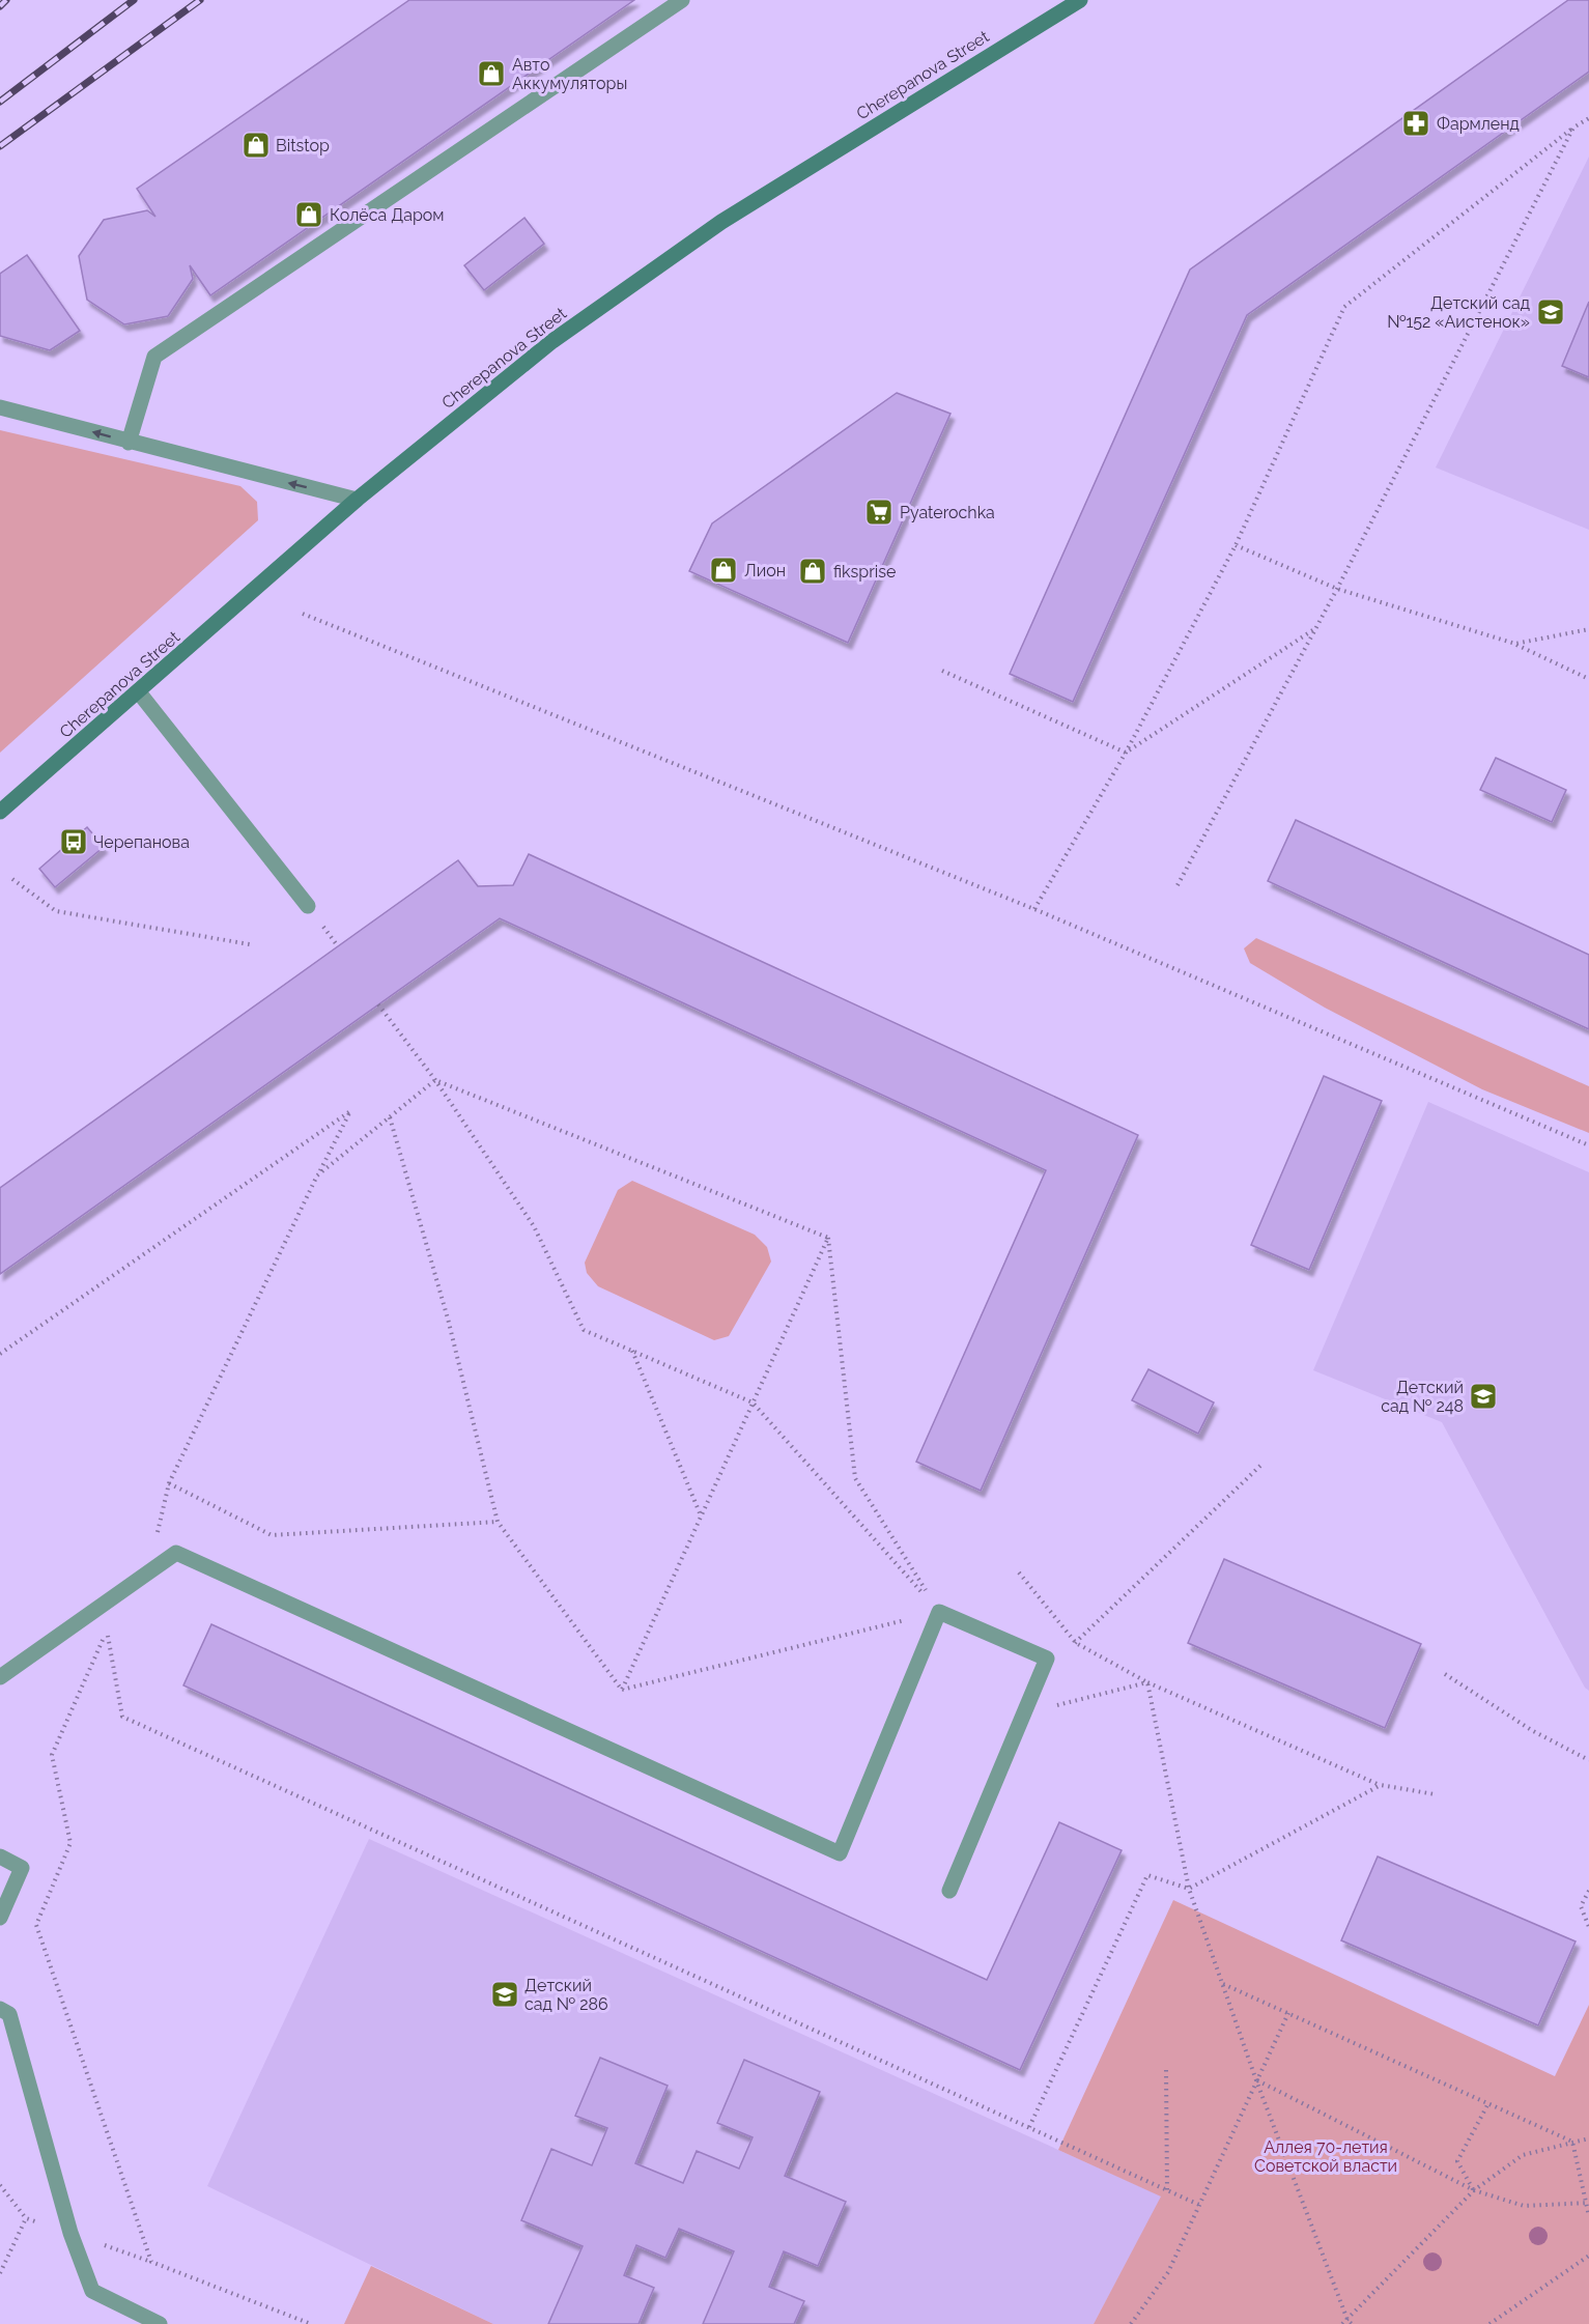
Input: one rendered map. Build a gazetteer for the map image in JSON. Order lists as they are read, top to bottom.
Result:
{
  "streets": {
    "main road": ["Cherepanova Street"]
  },
  "parks": ["Аллея 70-летия Советской власти"],
  "places": {
    "shop": [
      "Авто Аккумуляторы",
      "Bitstop",
      "Колёса Даром",
      "Лион",
      "fiksprise"
    ],
    "pharmacy": ["Фармленд"],
    "school or university": ["Детский сад №152 «Аистенок»", "Детский сад № 248", "Детский сад № 286"],
    "supermarket": ["Pyaterochka"],
    "bus stop": ["Черепанова"]
  }
}
